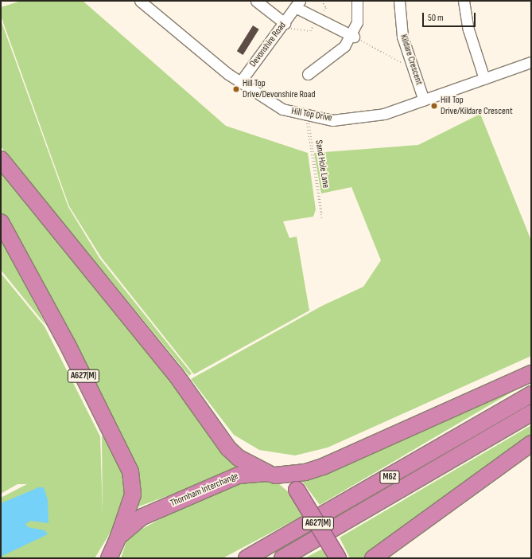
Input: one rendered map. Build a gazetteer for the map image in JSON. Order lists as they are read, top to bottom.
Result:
{
  "streets": {
    "highway": ["A627(M)", "M62", "Thornham Interchange"],
    "street": ["Devonshire Road", "Kildare Crescent", "Hill Top Drive"],
    "path": ["Sand Hole Lane"]
  },
  "crossings": [
    ["Devonshire Road", "Hill Top Drive"],
    ["Kildare Crescent", "Hill Top Drive"],
    ["Hill Top Drive", "Sand Hole Lane"],
    ["A627(M)", "Thornham Interchange"]
  ],
  "places": ["Hill Top Drive/Devonshire Road", "Hill Top Drive/Kildare Crescent"],
  "scale_bar": "50 m"
}
